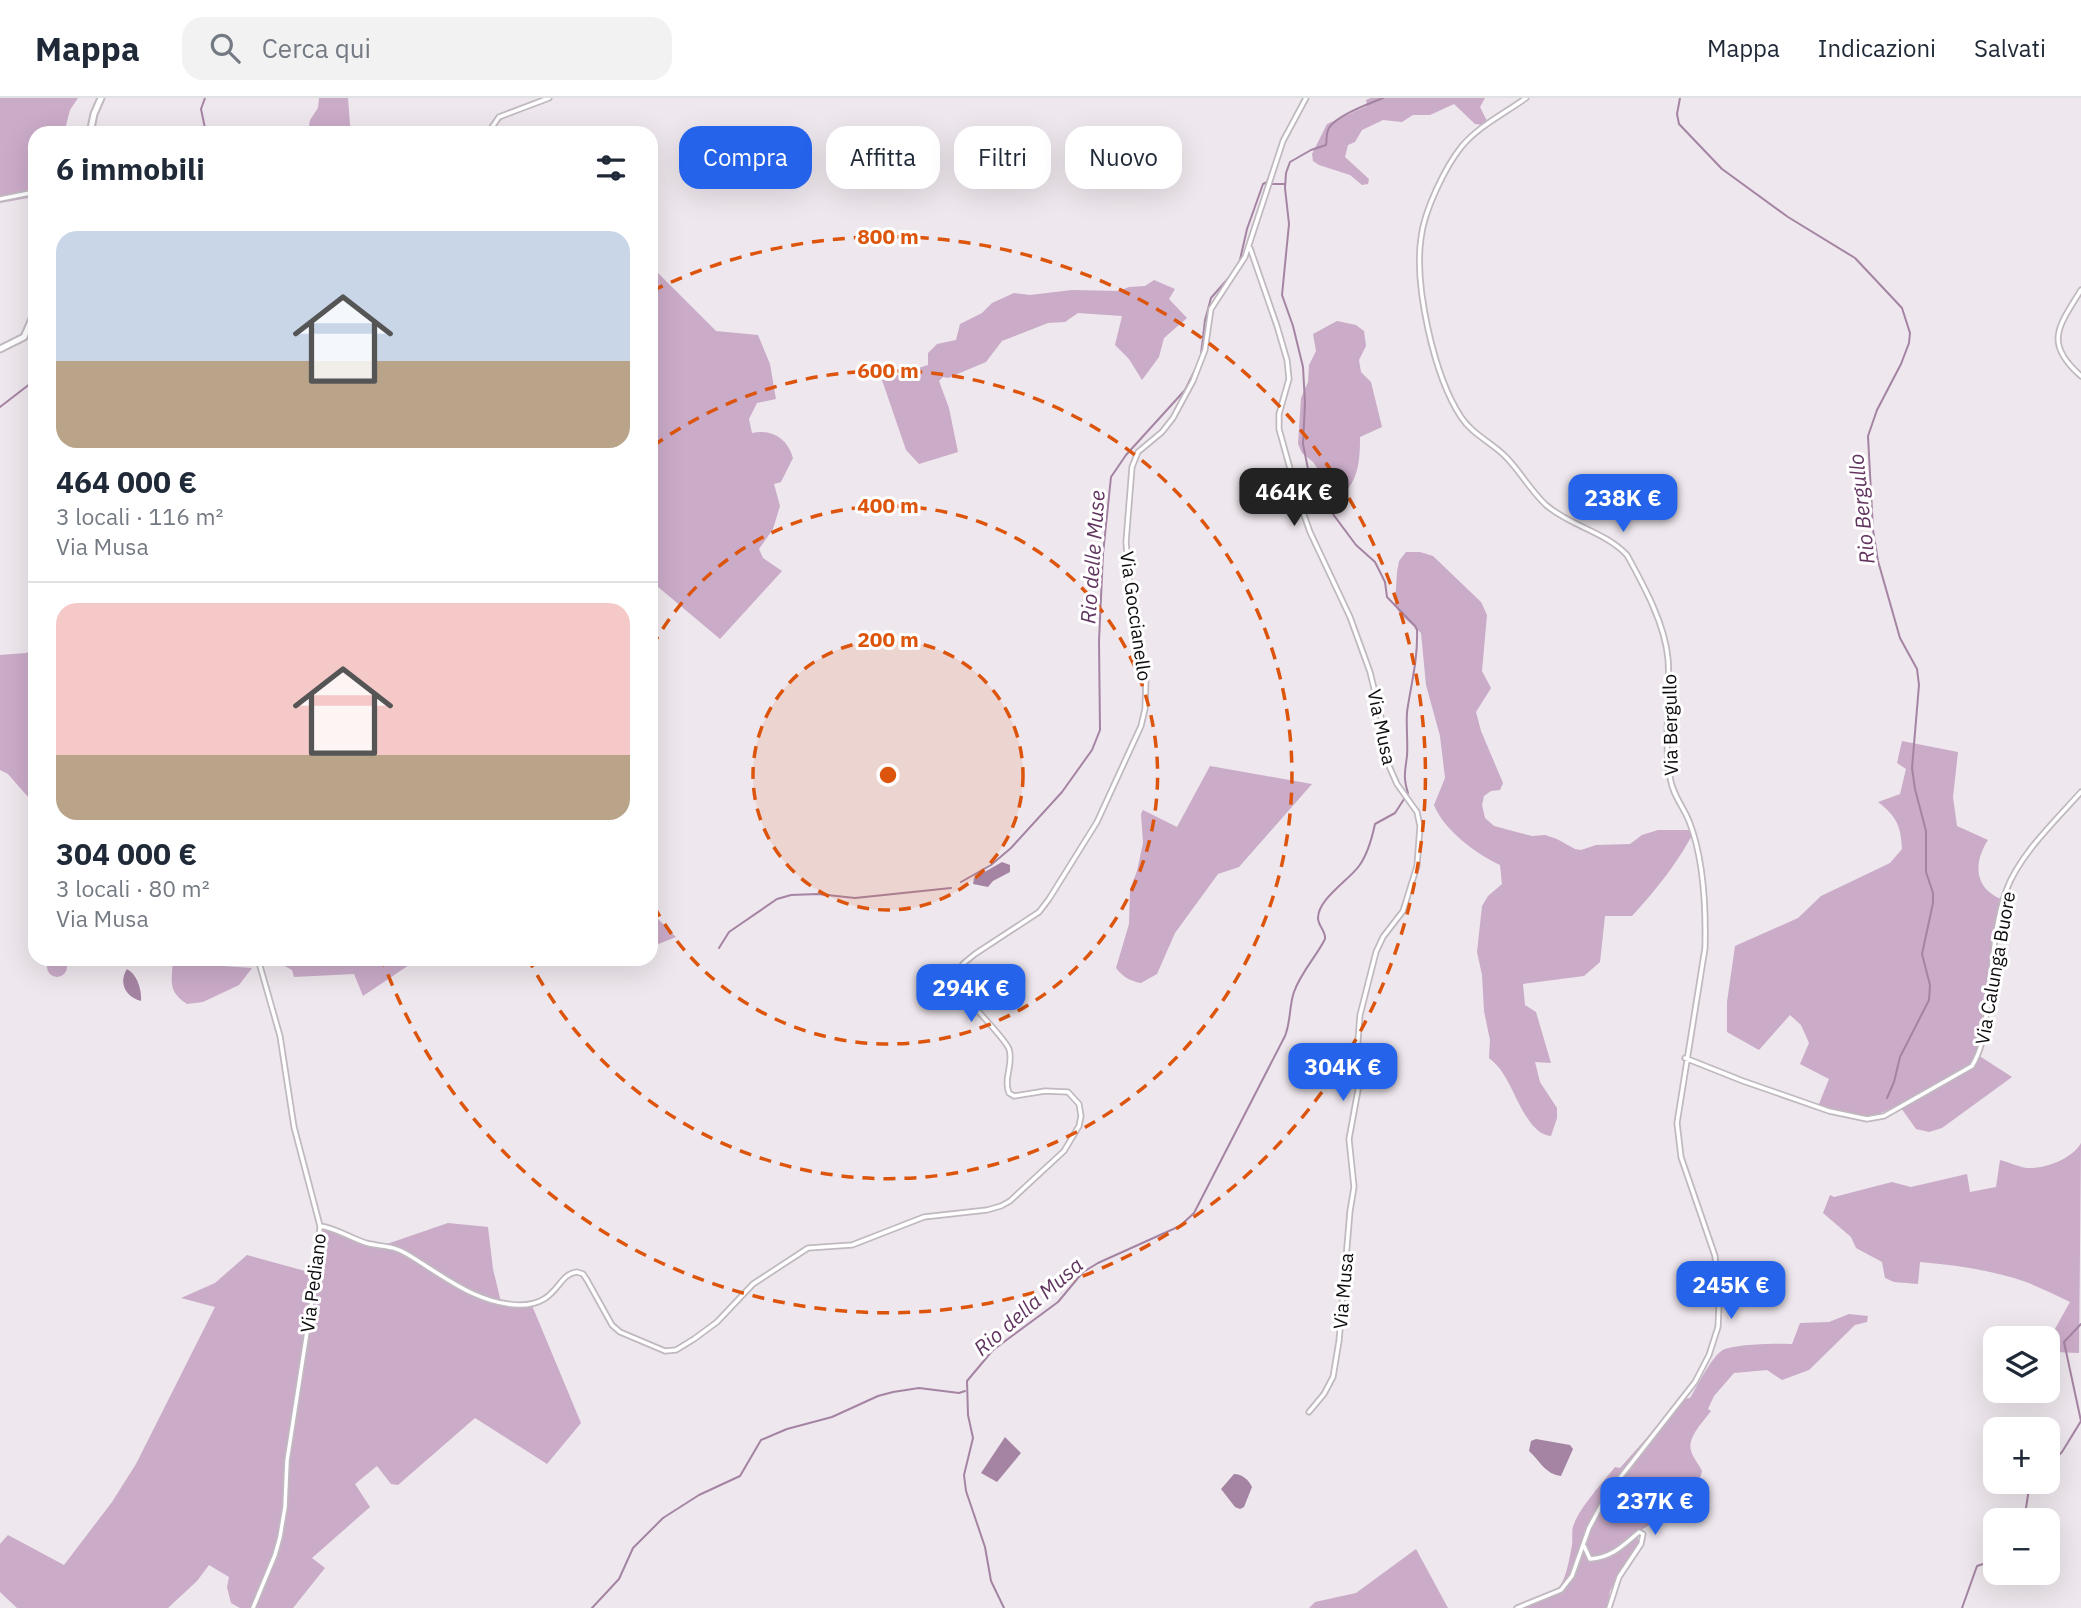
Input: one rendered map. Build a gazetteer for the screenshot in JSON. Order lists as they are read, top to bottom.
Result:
{
  "streets": {
    "street": [
      "Via Goccianello",
      "Via Bergullo",
      "Via Musa",
      "Via Calunga Buore",
      "Via Pediano"
    ]
  },
  "crossings": [
    ["Via Goccianello", "Via Musa"],
    ["Via Goccianello", "Via Pediano"],
    ["Via Bergullo", "Via Calunga Buore"]
  ],
  "water": ["Rio Bergullo", "Rio delle Muse", "Rio della Musa"],
  "page": {
    "header": "Mappa",
    "search": "Cerca qui",
    "nav": ["Mappa", "Indicazioni", "Salvati"],
    "chip": [
      "Compra",
      "Affitta",
      "Filtri",
      "Nuovo"
    ],
    "heading": "6 immobili",
    "list": [
      {
        "name": "464 000 €",
        "note": "3 locali · 116 m² · Via Musa"
      },
      {
        "name": "304 000 €",
        "note": "3 locali · 80 m² · Via Musa"
      }
    ],
    "price": [
      "464K €",
      "238K €",
      "294K €",
      "304K €",
      "245K €",
      "237K €"
    ],
    "map_buttons": ["+", "−"]
  },
  "rings": [
    "800 m",
    "600 m",
    "400 m",
    "200 m"
  ]
}
